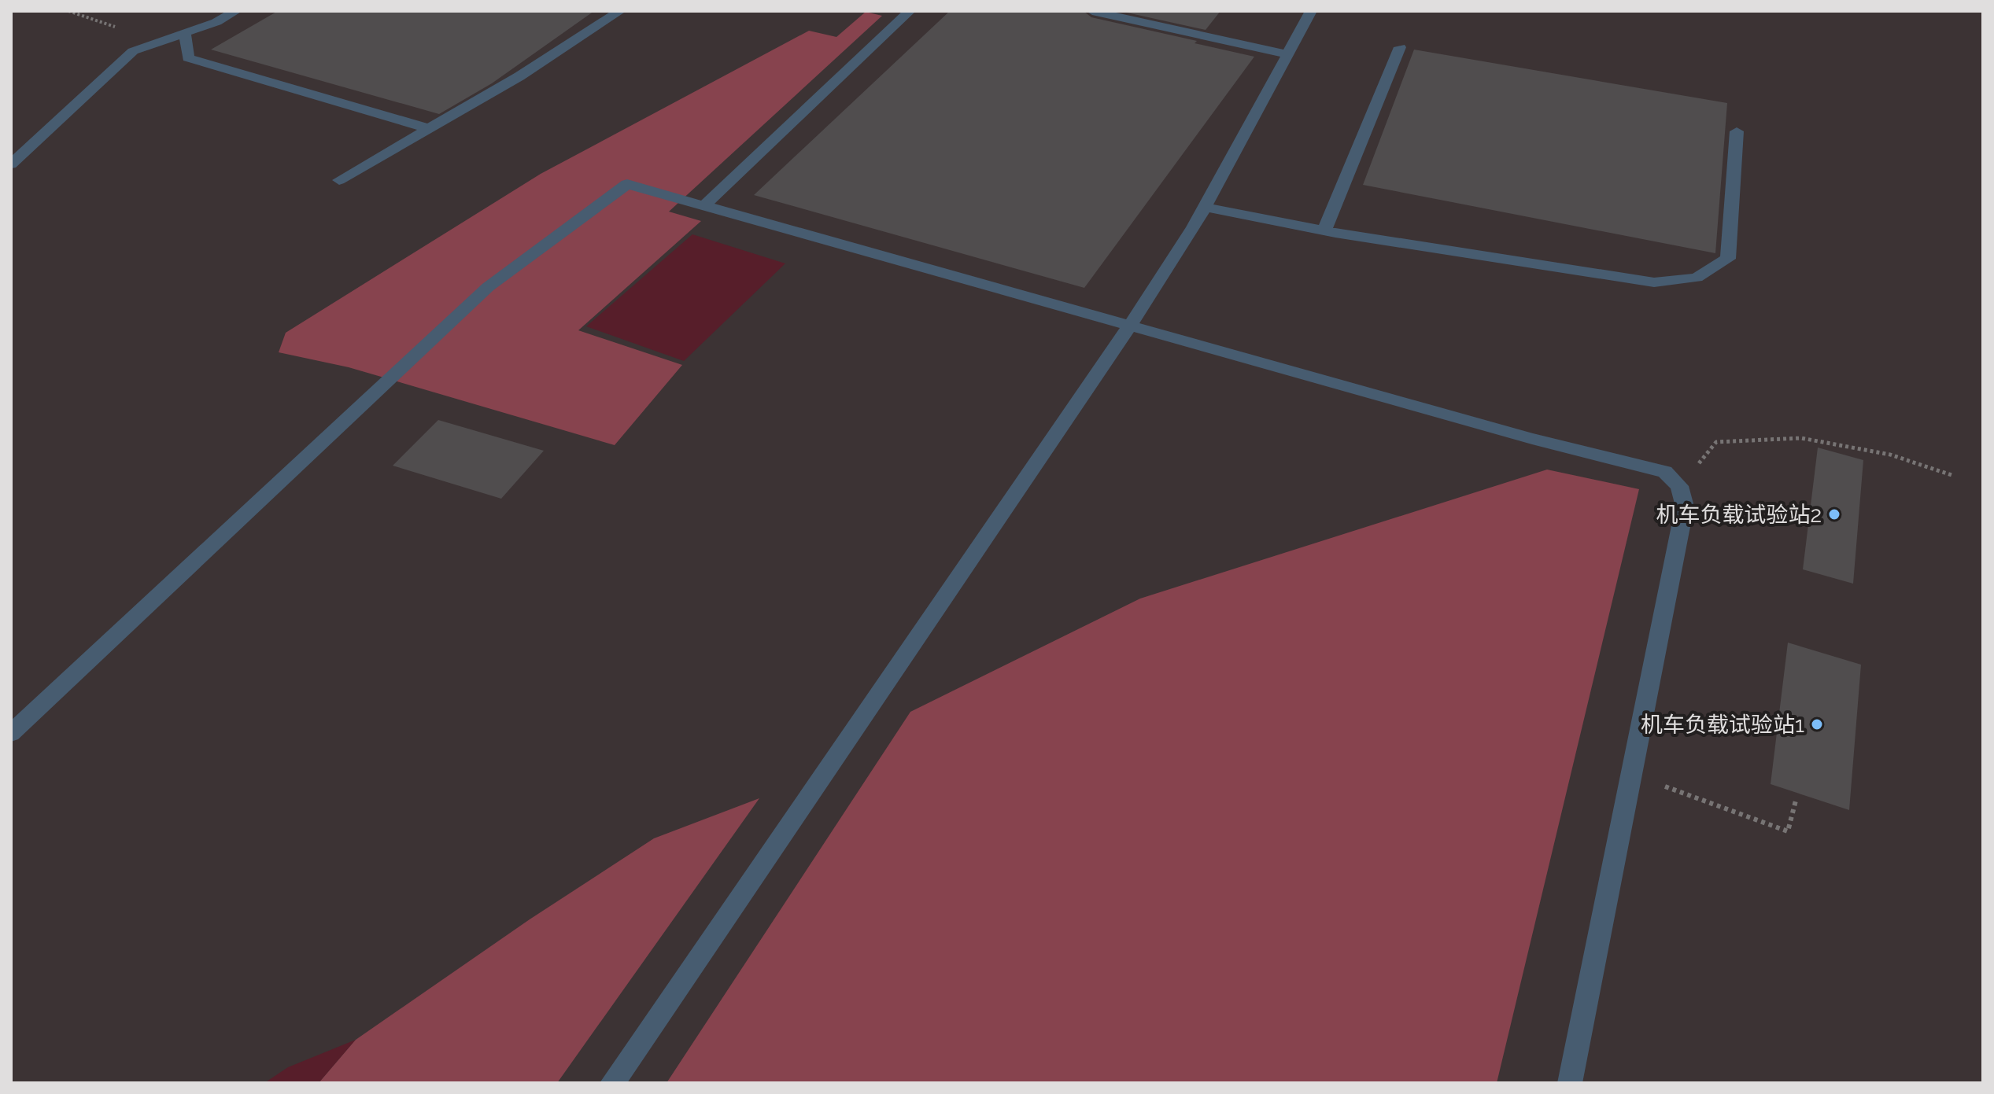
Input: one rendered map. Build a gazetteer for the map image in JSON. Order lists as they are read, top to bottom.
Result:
{
  "places": ["机车负载试验站2", "机车负载试验站1"]
}
